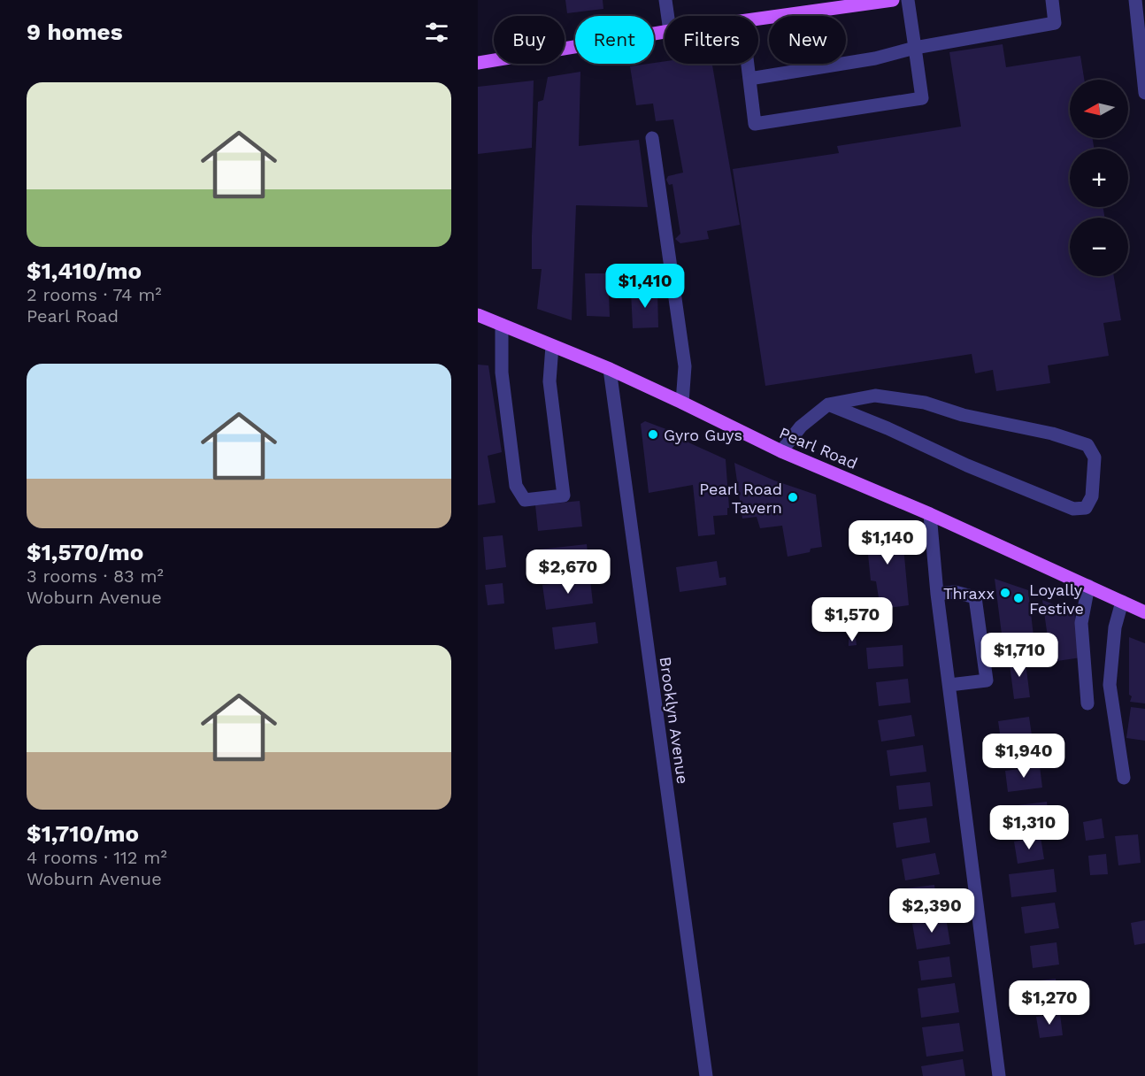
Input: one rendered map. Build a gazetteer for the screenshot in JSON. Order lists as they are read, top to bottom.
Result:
{
  "streets": {
    "main road": ["Pearl Road"],
    "street": ["Brooklyn Avenue"]
  },
  "crossings": [
    ["Pearl Road", "Brooklyn Avenue"]
  ],
  "places": [
    "Gyro Guys",
    "Pearl Road Tavern",
    "Thraxx",
    "Loyally Festive"
  ],
  "north": "left",
  "page": {
    "heading": "9 homes",
    "chip": [
      "Buy",
      "Rent",
      "Filters",
      "New"
    ],
    "list": [
      {
        "name": "$1,410/mo",
        "note": "2 rooms · 74 m² · Pearl Road"
      },
      {
        "name": "$1,570/mo",
        "note": "3 rooms · 83 m² · Woburn Avenue"
      },
      {
        "name": "$1,710/mo",
        "note": "4 rooms · 112 m² · Woburn Avenue"
      }
    ],
    "map_buttons": ["+", "−"],
    "price": [
      "$1,410",
      "$1,140",
      "$2,670",
      "$1,570",
      "$1,710",
      "$1,940",
      "$1,310",
      "$2,390",
      "$1,270"
    ]
  }
}
